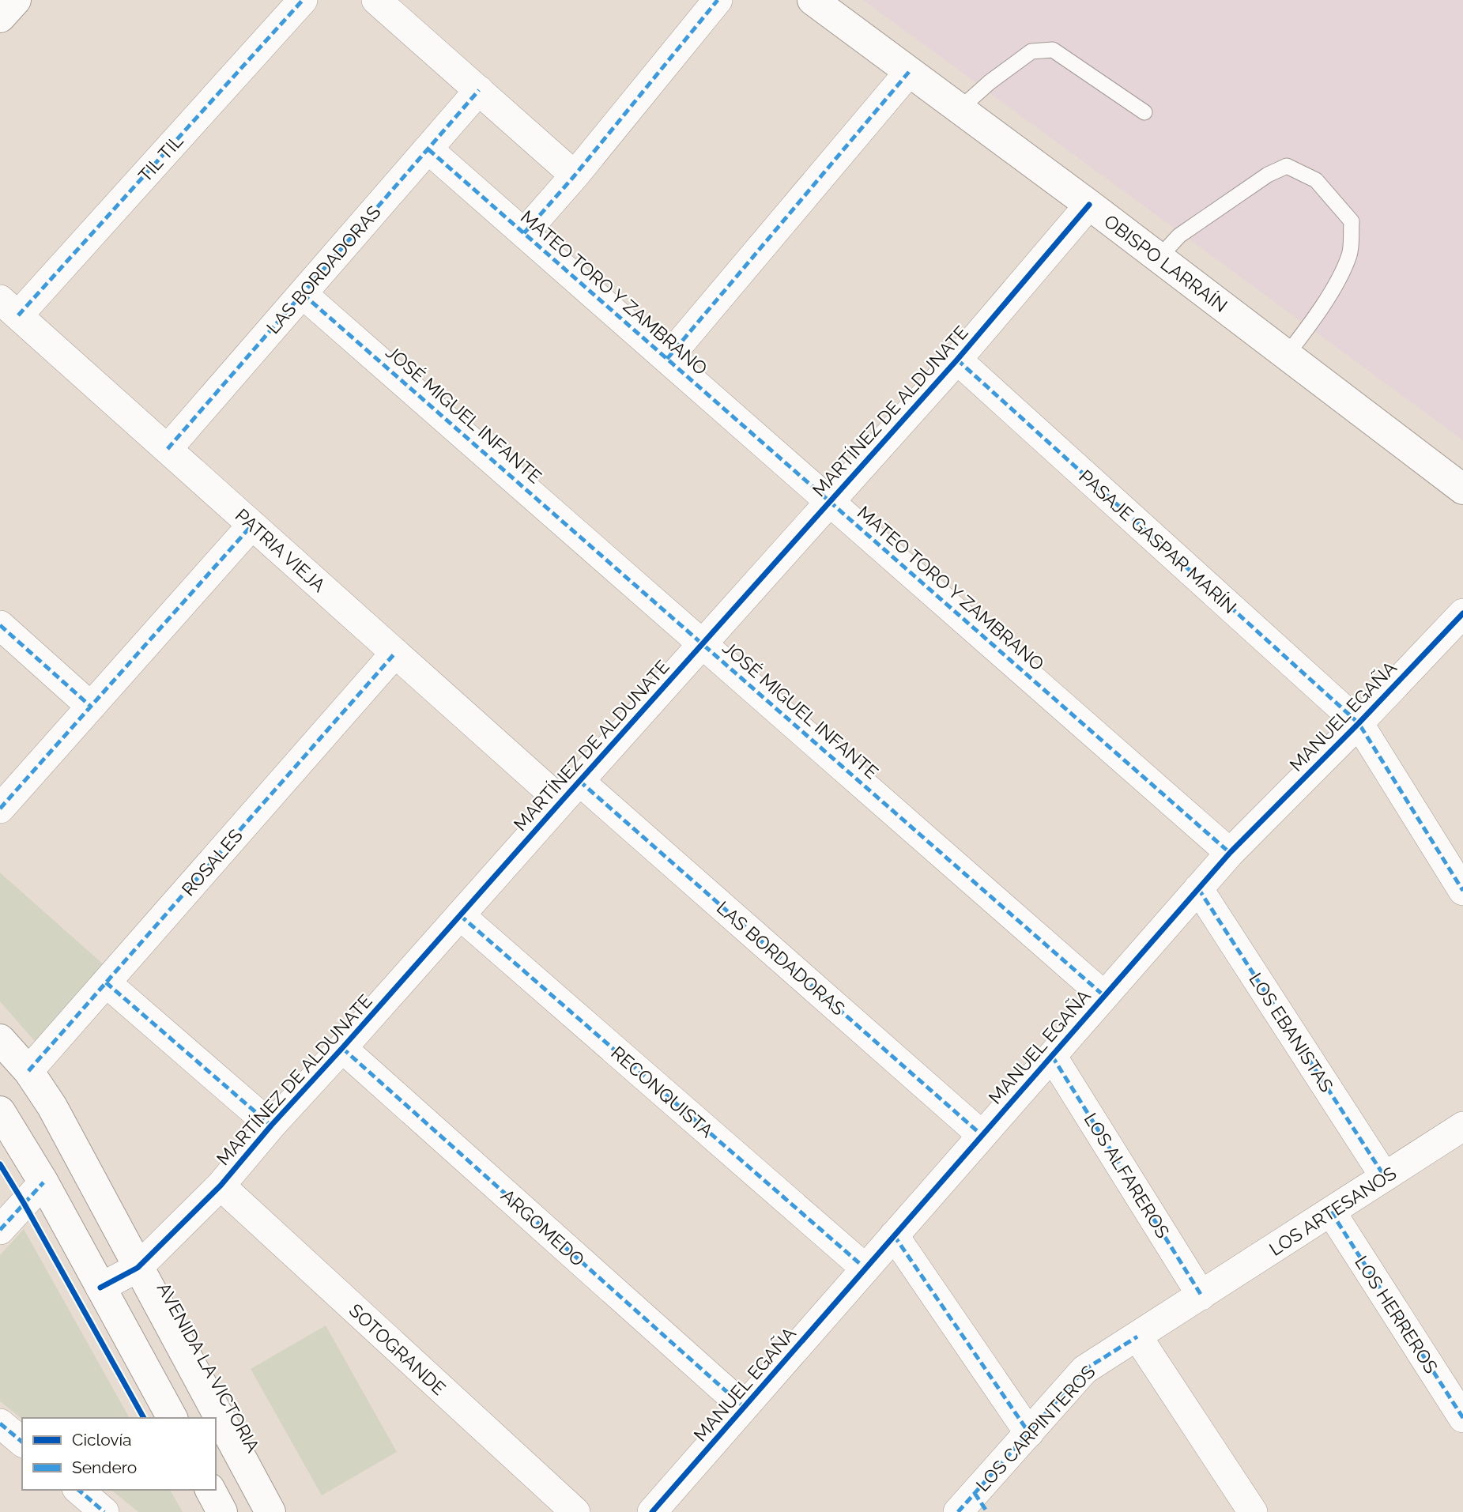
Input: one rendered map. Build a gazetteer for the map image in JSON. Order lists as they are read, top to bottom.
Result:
{
  "streets": {
    "main road": ["OBISPO LARRAÍN", "AVENIDA LA VICTORIA"],
    "street": [
      "TIL TIL",
      "LAS BORDADORAS",
      "MATEO TORO Y ZAMBRANO",
      "MARTÍNEZ DE ALDUNATE",
      "JOSÉ MIGUEL INFANTE",
      "PASAJE GASPAR MARÍN",
      "PATRIA VIEJA",
      "MANUEL EGAÑA",
      "ROSALES",
      "LOS EBANISTAS",
      "RECONQUISTA",
      "LOS ALFAREROS",
      "LOS ARTESANOS",
      "ARGOMEDO",
      "LOS HERREROS",
      "SOTOGRANDE",
      "LOS CARPINTEROS"
    ]
  },
  "crossings": [
    ["TIL TIL", "PATRIA VIEJA"],
    ["OBISPO LARRAÍN", "MARTÍNEZ DE ALDUNATE"],
    ["LAS BORDADORAS", "MATEO TORO Y ZAMBRANO"],
    ["LAS BORDADORAS", "MARTÍNEZ DE ALDUNATE"],
    ["LAS BORDADORAS", "JOSÉ MIGUEL INFANTE"],
    ["LAS BORDADORAS", "PATRIA VIEJA"],
    ["LAS BORDADORAS", "MANUEL EGAÑA"],
    ["MATEO TORO Y ZAMBRANO", "MARTÍNEZ DE ALDUNATE"],
    ["MATEO TORO Y ZAMBRANO", "MANUEL EGAÑA"],
    ["MARTÍNEZ DE ALDUNATE", "JOSÉ MIGUEL INFANTE"],
    ["MARTÍNEZ DE ALDUNATE", "PASAJE GASPAR MARÍN"],
    ["MARTÍNEZ DE ALDUNATE", "PATRIA VIEJA"],
    ["MARTÍNEZ DE ALDUNATE", "RECONQUISTA"],
    ["MARTÍNEZ DE ALDUNATE", "ARGOMEDO"],
    ["MARTÍNEZ DE ALDUNATE", "SOTOGRANDE"],
    ["MARTÍNEZ DE ALDUNATE", "AVENIDA LA VICTORIA"],
    ["JOSÉ MIGUEL INFANTE", "MANUEL EGAÑA"],
    ["PASAJE GASPAR MARÍN", "MANUEL EGAÑA"],
    ["PATRIA VIEJA", "ROSALES"],
    ["MANUEL EGAÑA", "LOS EBANISTAS"],
    ["MANUEL EGAÑA", "RECONQUISTA"],
    ["MANUEL EGAÑA", "LOS ALFAREROS"],
    ["MANUEL EGAÑA", "ARGOMEDO"],
    ["ROSALES", "AVENIDA LA VICTORIA"],
    ["LOS EBANISTAS", "LOS ARTESANOS"],
    ["LOS ALFAREROS", "LOS ARTESANOS"],
    ["LOS ALFAREROS", "LOS CARPINTEROS"],
    ["LOS ARTESANOS", "LOS HERREROS"],
    ["LOS ARTESANOS", "LOS CARPINTEROS"]
  ],
  "legend": ["Ciclovía", "Sendero"]
}
